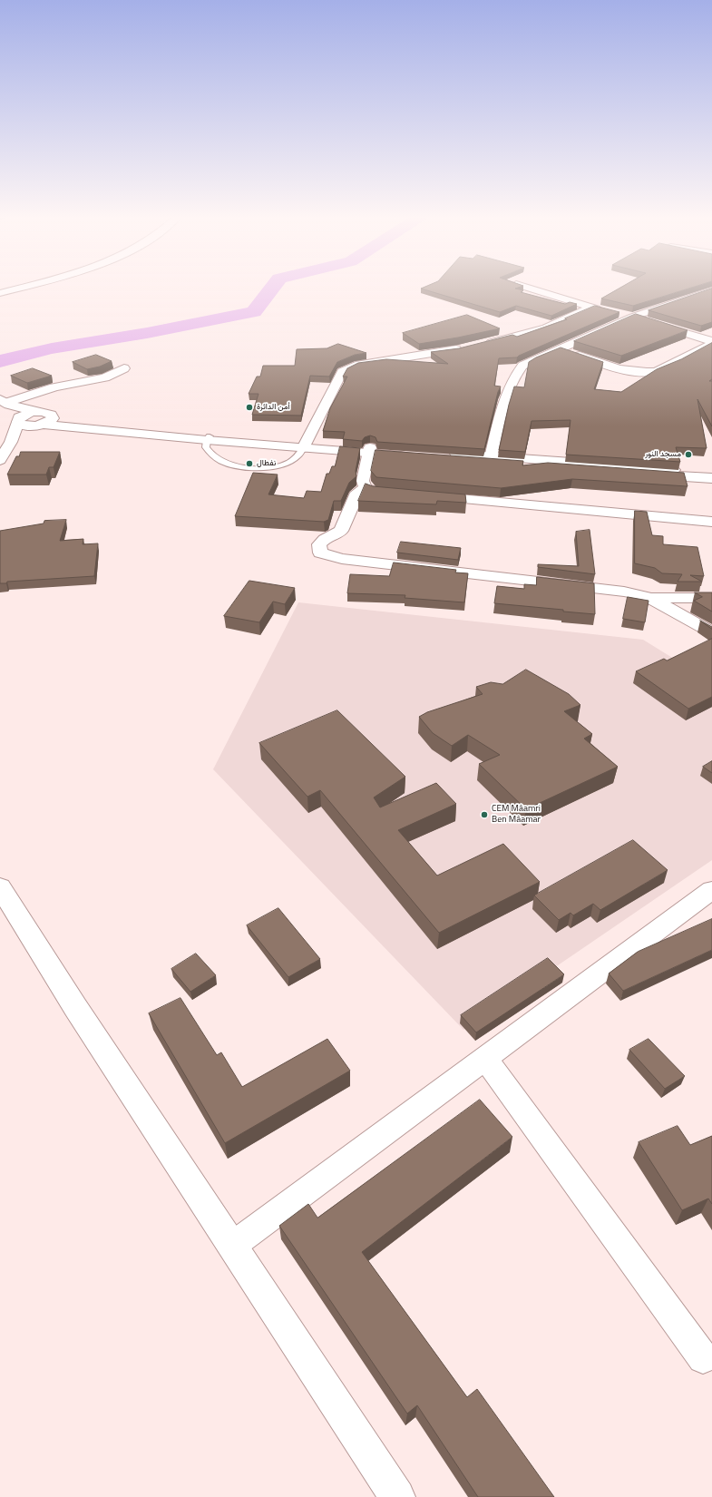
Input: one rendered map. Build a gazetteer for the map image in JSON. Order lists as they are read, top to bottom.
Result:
{
  "places": [
    "أمن الدائرة",
    "مسجد النور",
    "نفطال",
    "CEM Mâamri Ben Mâamar"
  ]
}
